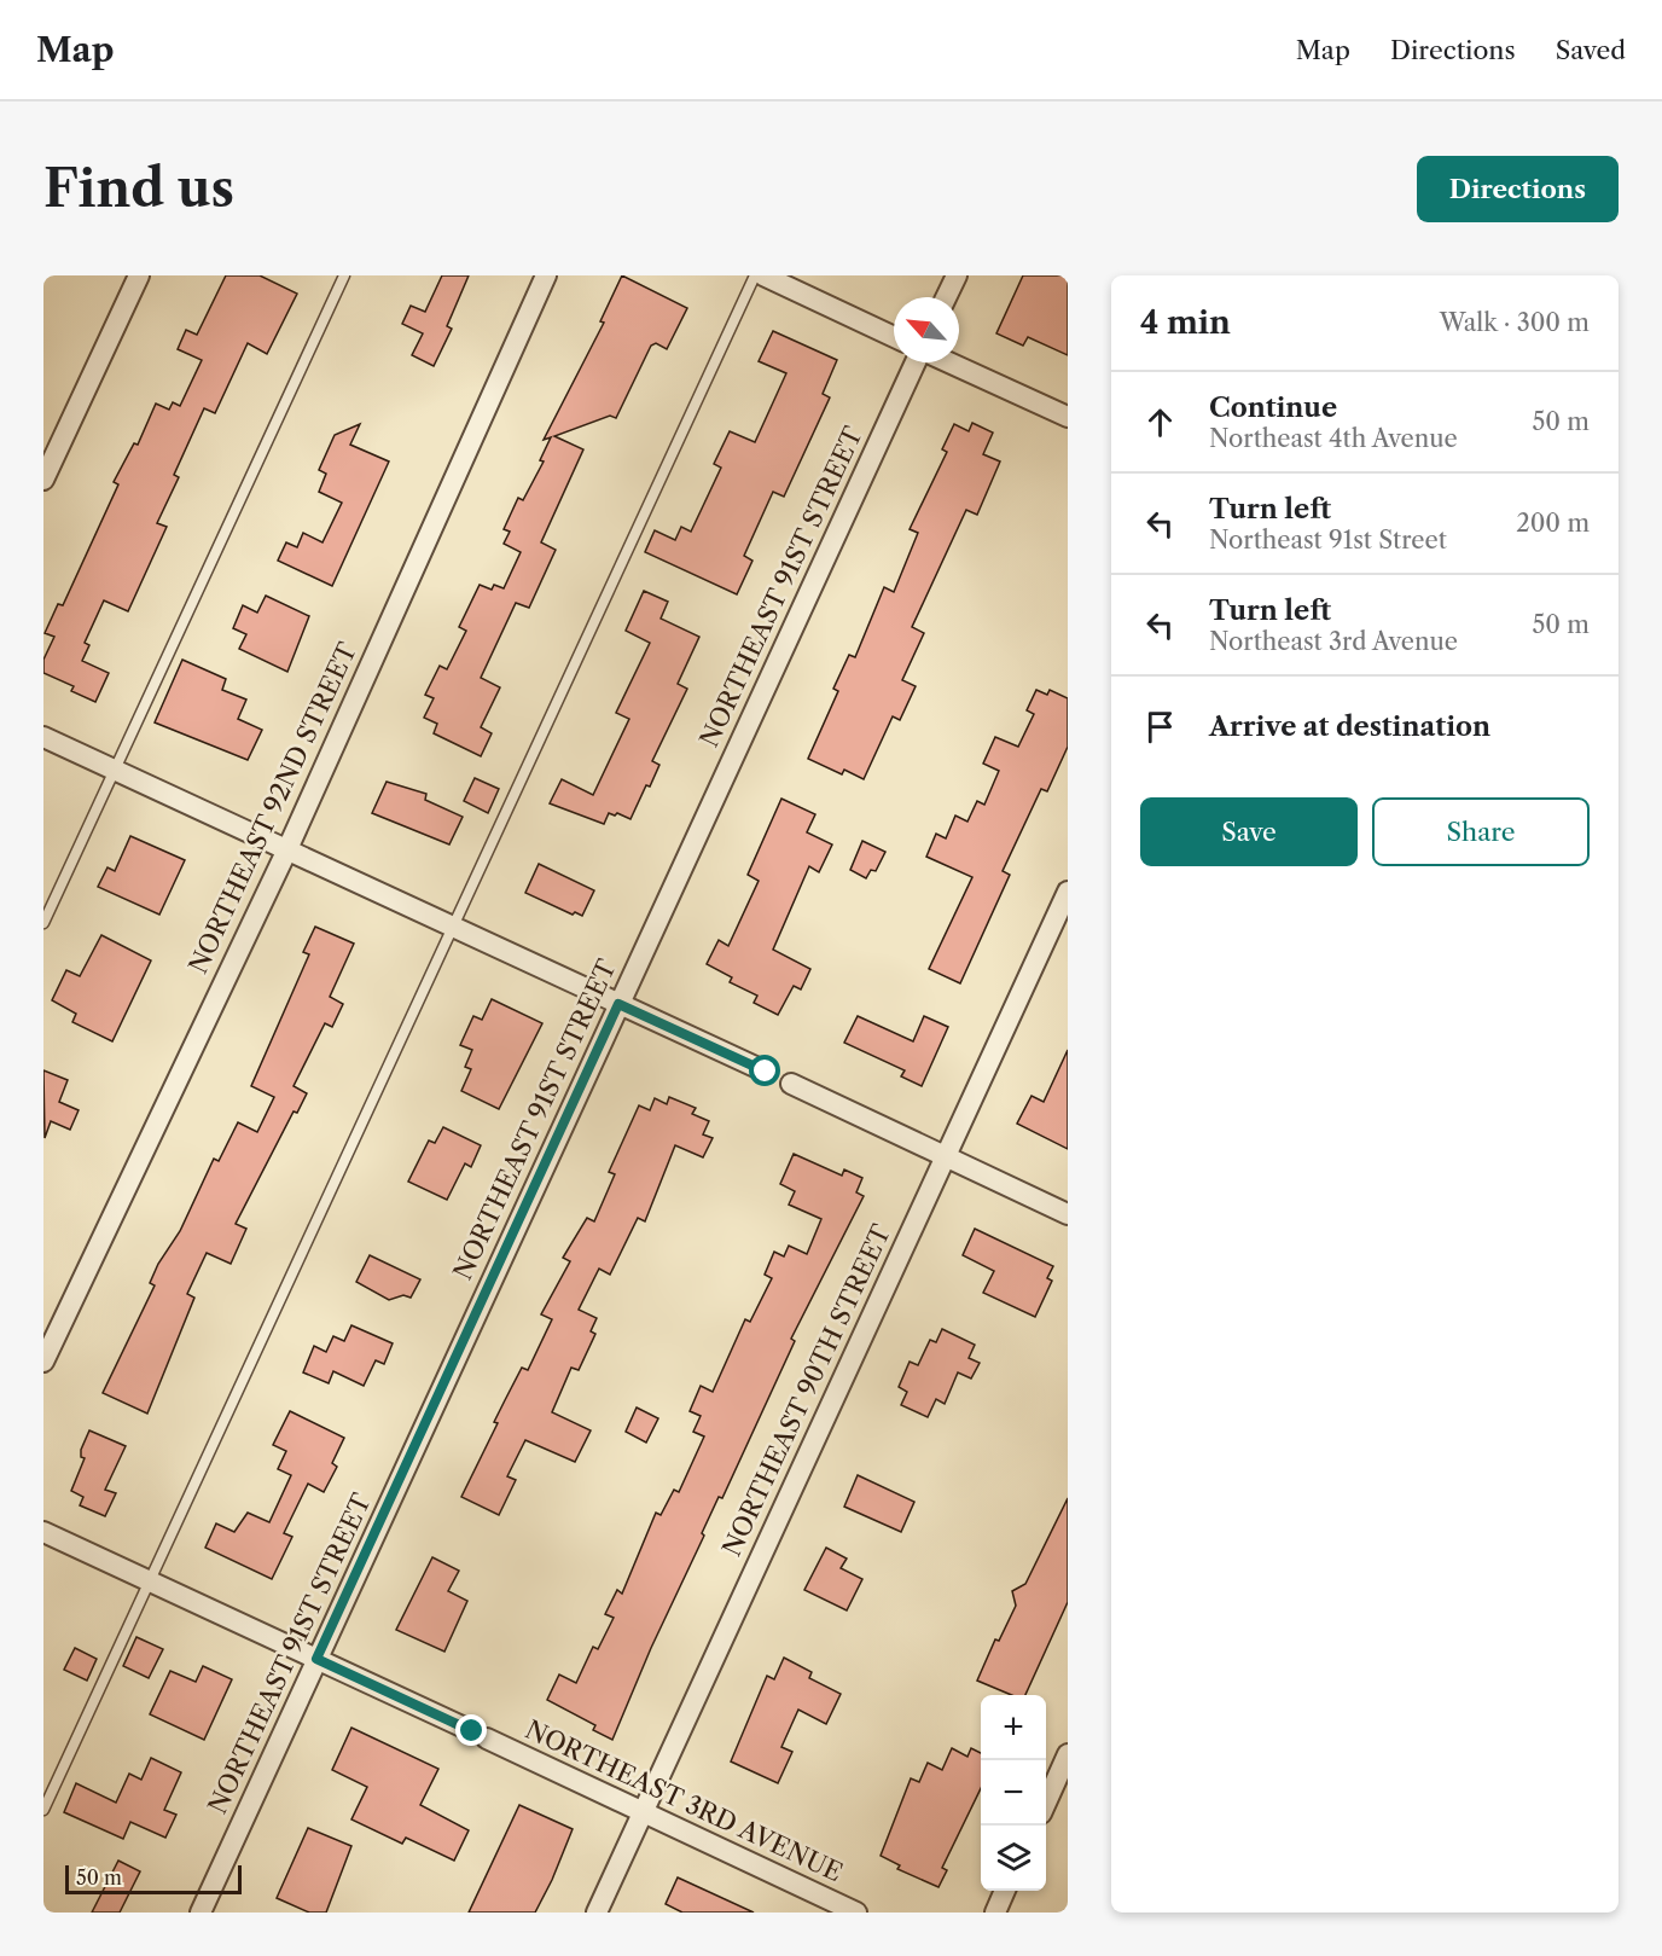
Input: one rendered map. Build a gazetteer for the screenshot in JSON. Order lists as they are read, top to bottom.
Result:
{
  "streets": {
    "street": [
      "NORTHEAST 91ST STREET",
      "NORTHEAST 92ND STREET",
      "NORTHEAST 90TH STREET",
      "NORTHEAST 3RD AVENUE"
    ]
  },
  "crossings": [
    ["NORTHEAST 91ST STREET", "NORTHEAST 3RD AVENUE"],
    ["NORTHEAST 90TH STREET", "NORTHEAST 3RD AVENUE"]
  ],
  "scale_bar": "50 m",
  "north": "top left",
  "page": {
    "header": "Map",
    "nav": ["Map", "Directions", "Saved"],
    "buttons": [
      "Directions",
      ["Save", "Share"]
    ],
    "title": "Find us",
    "heading": ["4 min", "Walk · 300 m"],
    "list": [
      ["Continue", "Northeast 4th Avenue", "50 m"],
      ["Turn left", "Northeast 91st Street", "200 m"],
      ["Turn left", "Northeast 3rd Avenue", "50 m"],
      "Arrive at destination"
    ],
    "map_buttons": ["+", "−"],
    "scale": "50 m"
  }
}
